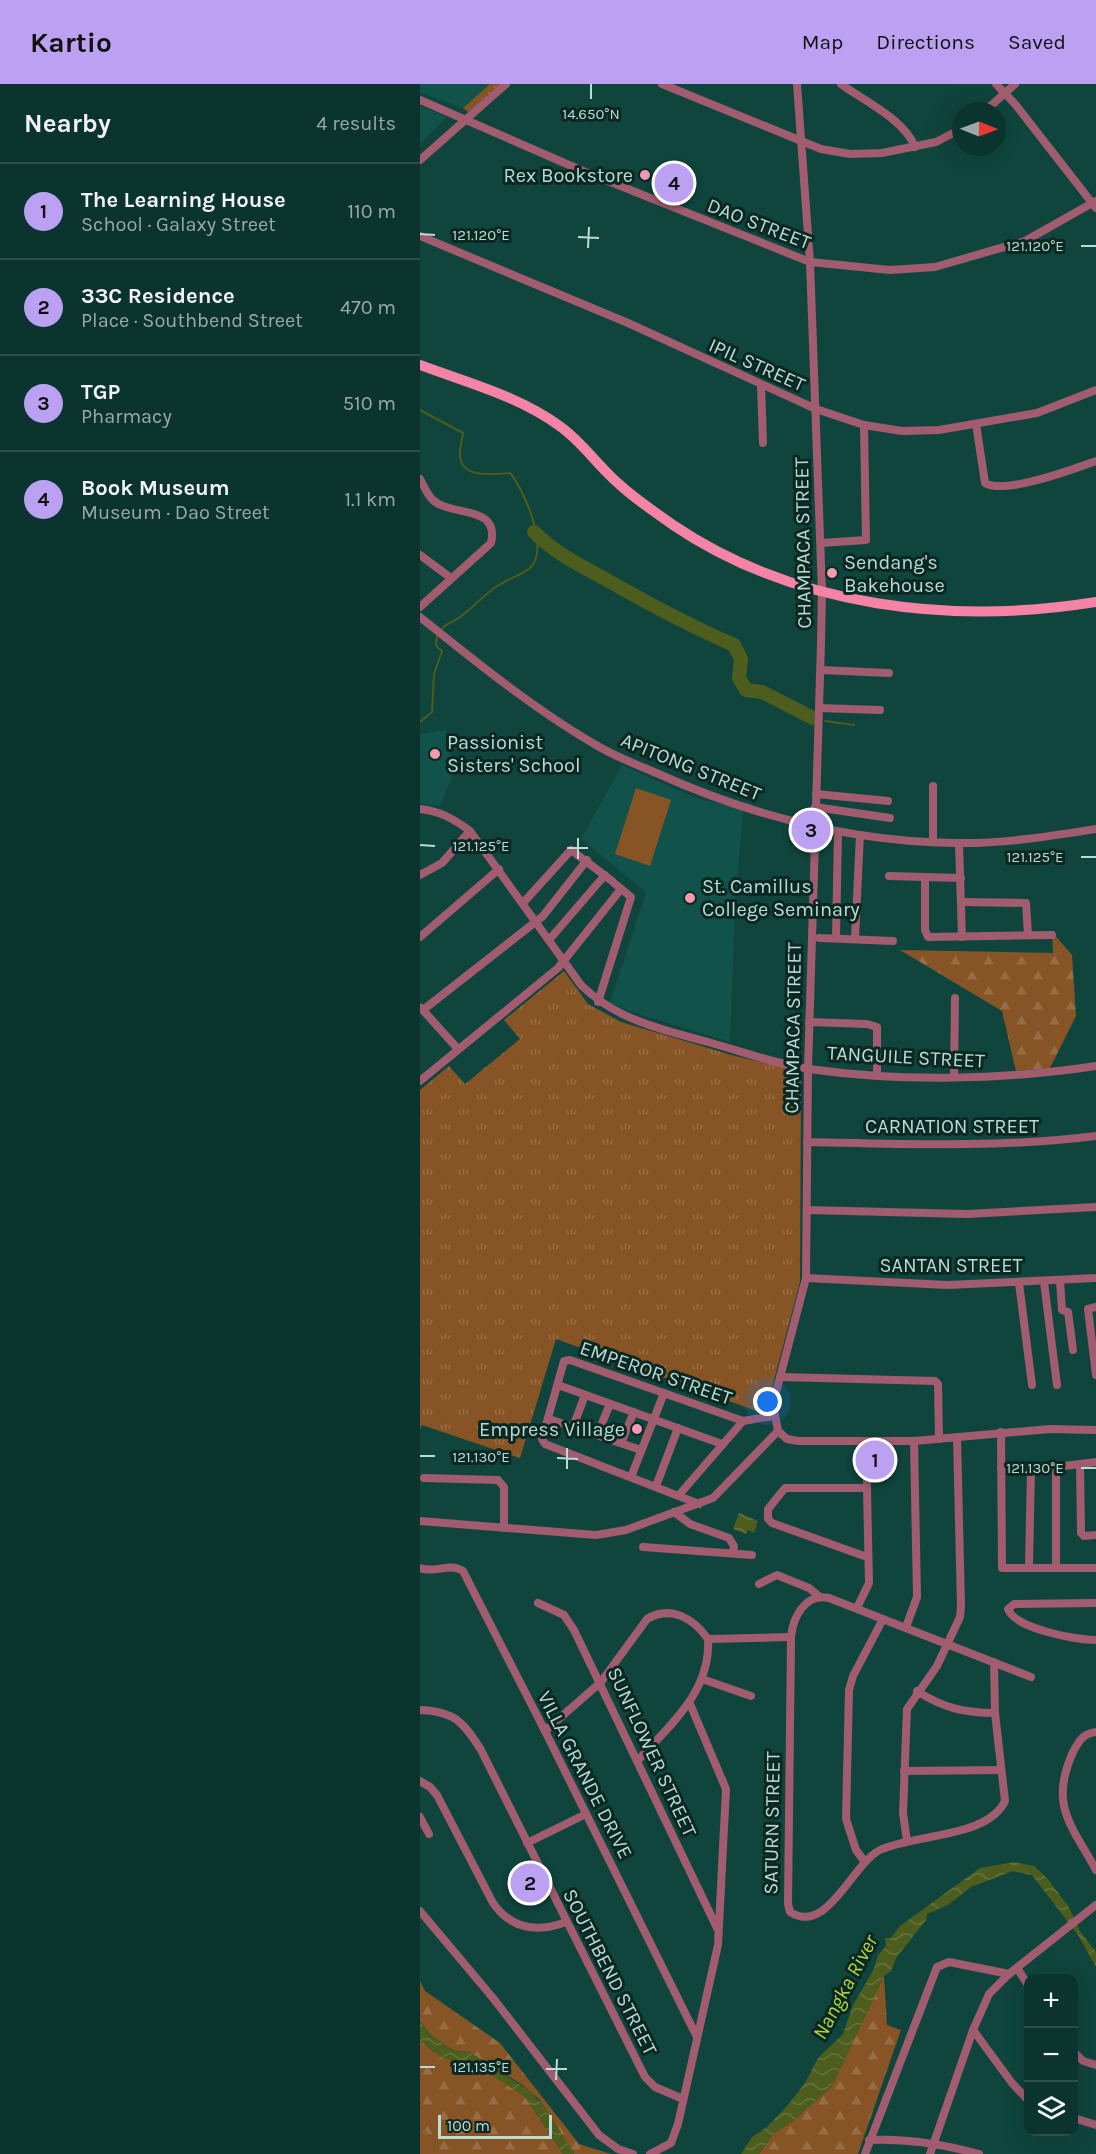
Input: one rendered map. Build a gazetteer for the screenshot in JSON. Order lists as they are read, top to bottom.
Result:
{
  "streets": {
    "street": [
      "DAO STREET",
      "IPIL STREET",
      "CHAMPACA STREET",
      "APITONG STREET",
      "TANGUILE STREET",
      "CARNATION STREET",
      "SANTAN STREET",
      "EMPEROR STREET",
      "SUNFLOWER STREET",
      "VILLA GRANDE DRIVE",
      "SATURN STREET",
      "SOUTHBEND STREET"
    ]
  },
  "crossings": [
    ["DAO STREET", "CHAMPACA STREET"],
    ["IPIL STREET", "CHAMPACA STREET"],
    ["CHAMPACA STREET", "APITONG STREET"],
    ["CHAMPACA STREET", "TANGUILE STREET"],
    ["CHAMPACA STREET", "CARNATION STREET"],
    ["CHAMPACA STREET", "SANTAN STREET"],
    ["CHAMPACA STREET", "EMPEROR STREET"]
  ],
  "water": ["Nangka River"],
  "places": [
    "Rex Bookstore",
    "Sendang's Bakehouse",
    "Passionist Sisters' School",
    "St. Camillus College Seminary",
    "Empress Village"
  ],
  "scale_bar": "100 m",
  "north": "right",
  "page": {
    "header": "Kartio",
    "nav": ["Map", "Directions", "Saved"],
    "heading": ["Nearby", "4 results"],
    "pins": [
      "4",
      "3",
      "1",
      "2"
    ],
    "list": [
      {
        "mark": "1",
        "name": "The Learning House",
        "note": "School · Galaxy Street",
        "value": "110 m"
      },
      {
        "mark": "2",
        "name": "33C Residence",
        "note": "Place · Southbend Street",
        "value": "470 m"
      },
      {
        "mark": "3",
        "name": "TGP",
        "note": "Pharmacy",
        "value": "510 m"
      },
      {
        "mark": "4",
        "name": "Book Museum",
        "note": "Museum · Dao Street",
        "value": "1.1 km"
      }
    ],
    "map_buttons": ["+", "−"],
    "scale": "100 m"
  },
  "coordinates": [
    "14.650°N",
    "121.120°E",
    "121.125°E",
    "121.130°E",
    "121.135°E"
  ]
}
